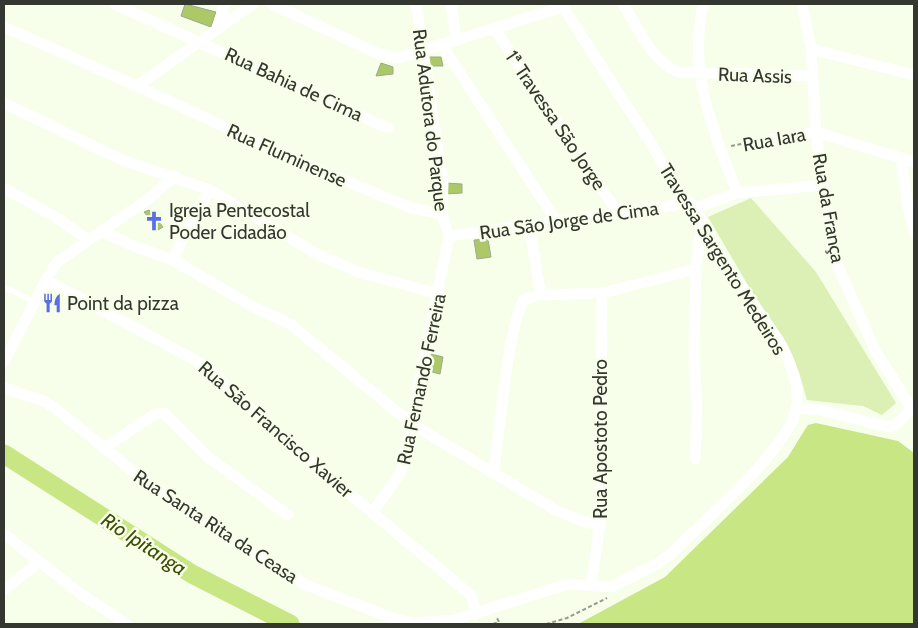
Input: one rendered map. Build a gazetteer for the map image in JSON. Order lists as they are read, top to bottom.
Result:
{
  "streets": {
    "street": [
      "Rua Assis",
      "Rua Bahia de Cima",
      "Rua Adutora do Parque",
      "1ª Travessa São Jorge",
      "Rua Iara",
      "Rua Fluminense",
      "Rua da França",
      "Rua São Jorge de Cima",
      "Travessa Sargento Medeiros",
      "Rua Fernando Ferreira",
      "Rua São Francisco Xavier",
      "Rua Apostoto Pedro",
      "Rua Santa Rita da Ceasa"
    ]
  },
  "crossings": [
    ["Rua Assis", "Rua da França"],
    ["Rua Adutora do Parque", "Rua Fluminense"],
    ["Rua Adutora do Parque", "Rua São Jorge de Cima"],
    ["Rua Adutora do Parque", "Rua Fernando Ferreira"],
    ["1ª Travessa São Jorge", "Rua São Jorge de Cima"],
    ["Rua Iara", "Rua da França"],
    ["Rua da França", "Rua São Jorge de Cima"],
    ["Rua São Jorge de Cima", "Travessa Sargento Medeiros"],
    ["Rua São Jorge de Cima", "Rua Fernando Ferreira"],
    ["Travessa Sargento Medeiros", "Rua Apostoto Pedro"],
    ["Travessa Sargento Medeiros", "Rua Santa Rita da Ceasa"],
    ["Rua Fernando Ferreira", "Rua São Francisco Xavier"],
    ["Rua São Francisco Xavier", "Rua Santa Rita da Ceasa"],
    ["Rua Apostoto Pedro", "Rua Santa Rita da Ceasa"]
  ],
  "water": ["Rio Ipitanga"],
  "places": {
    "church": ["Igreja Pentecostal Poder Cidadão"],
    "restaurant": ["Point da pizza"]
  }
}
